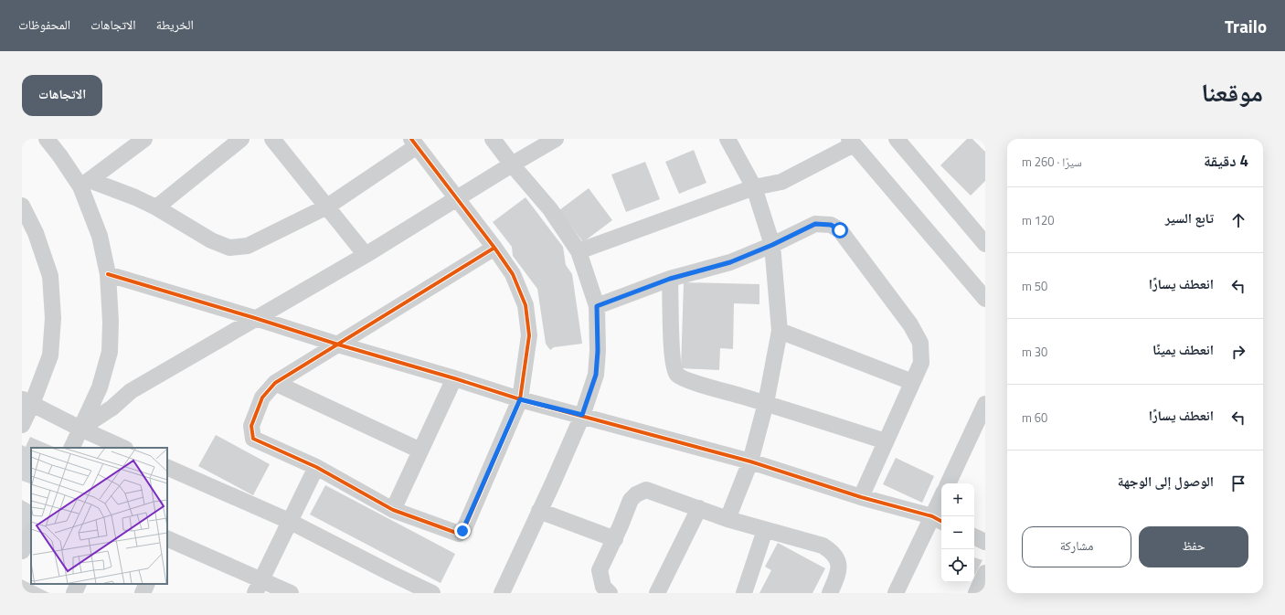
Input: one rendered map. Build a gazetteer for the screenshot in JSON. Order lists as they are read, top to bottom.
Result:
{
  "page": {
    "header": "Trailo",
    "nav": ["الخريطة", "الاتجاهات", "المحفوظات"],
    "title": "موقعنا",
    "buttons": [
      "الاتجاهات",
      ["حفظ", "مشاركة"]
    ],
    "heading": ["4 دقيقة", "سيرًا · 260 m"],
    "list": [
      ["تابع السير", "120 m"],
      ["انعطف يسارًا", "50 m"],
      ["انعطف يمينًا", "30 m"],
      ["انعطف يسارًا", "60 m"],
      "الوصول إلى الوجهة"
    ],
    "map_buttons": ["+", "−"]
  }
}
